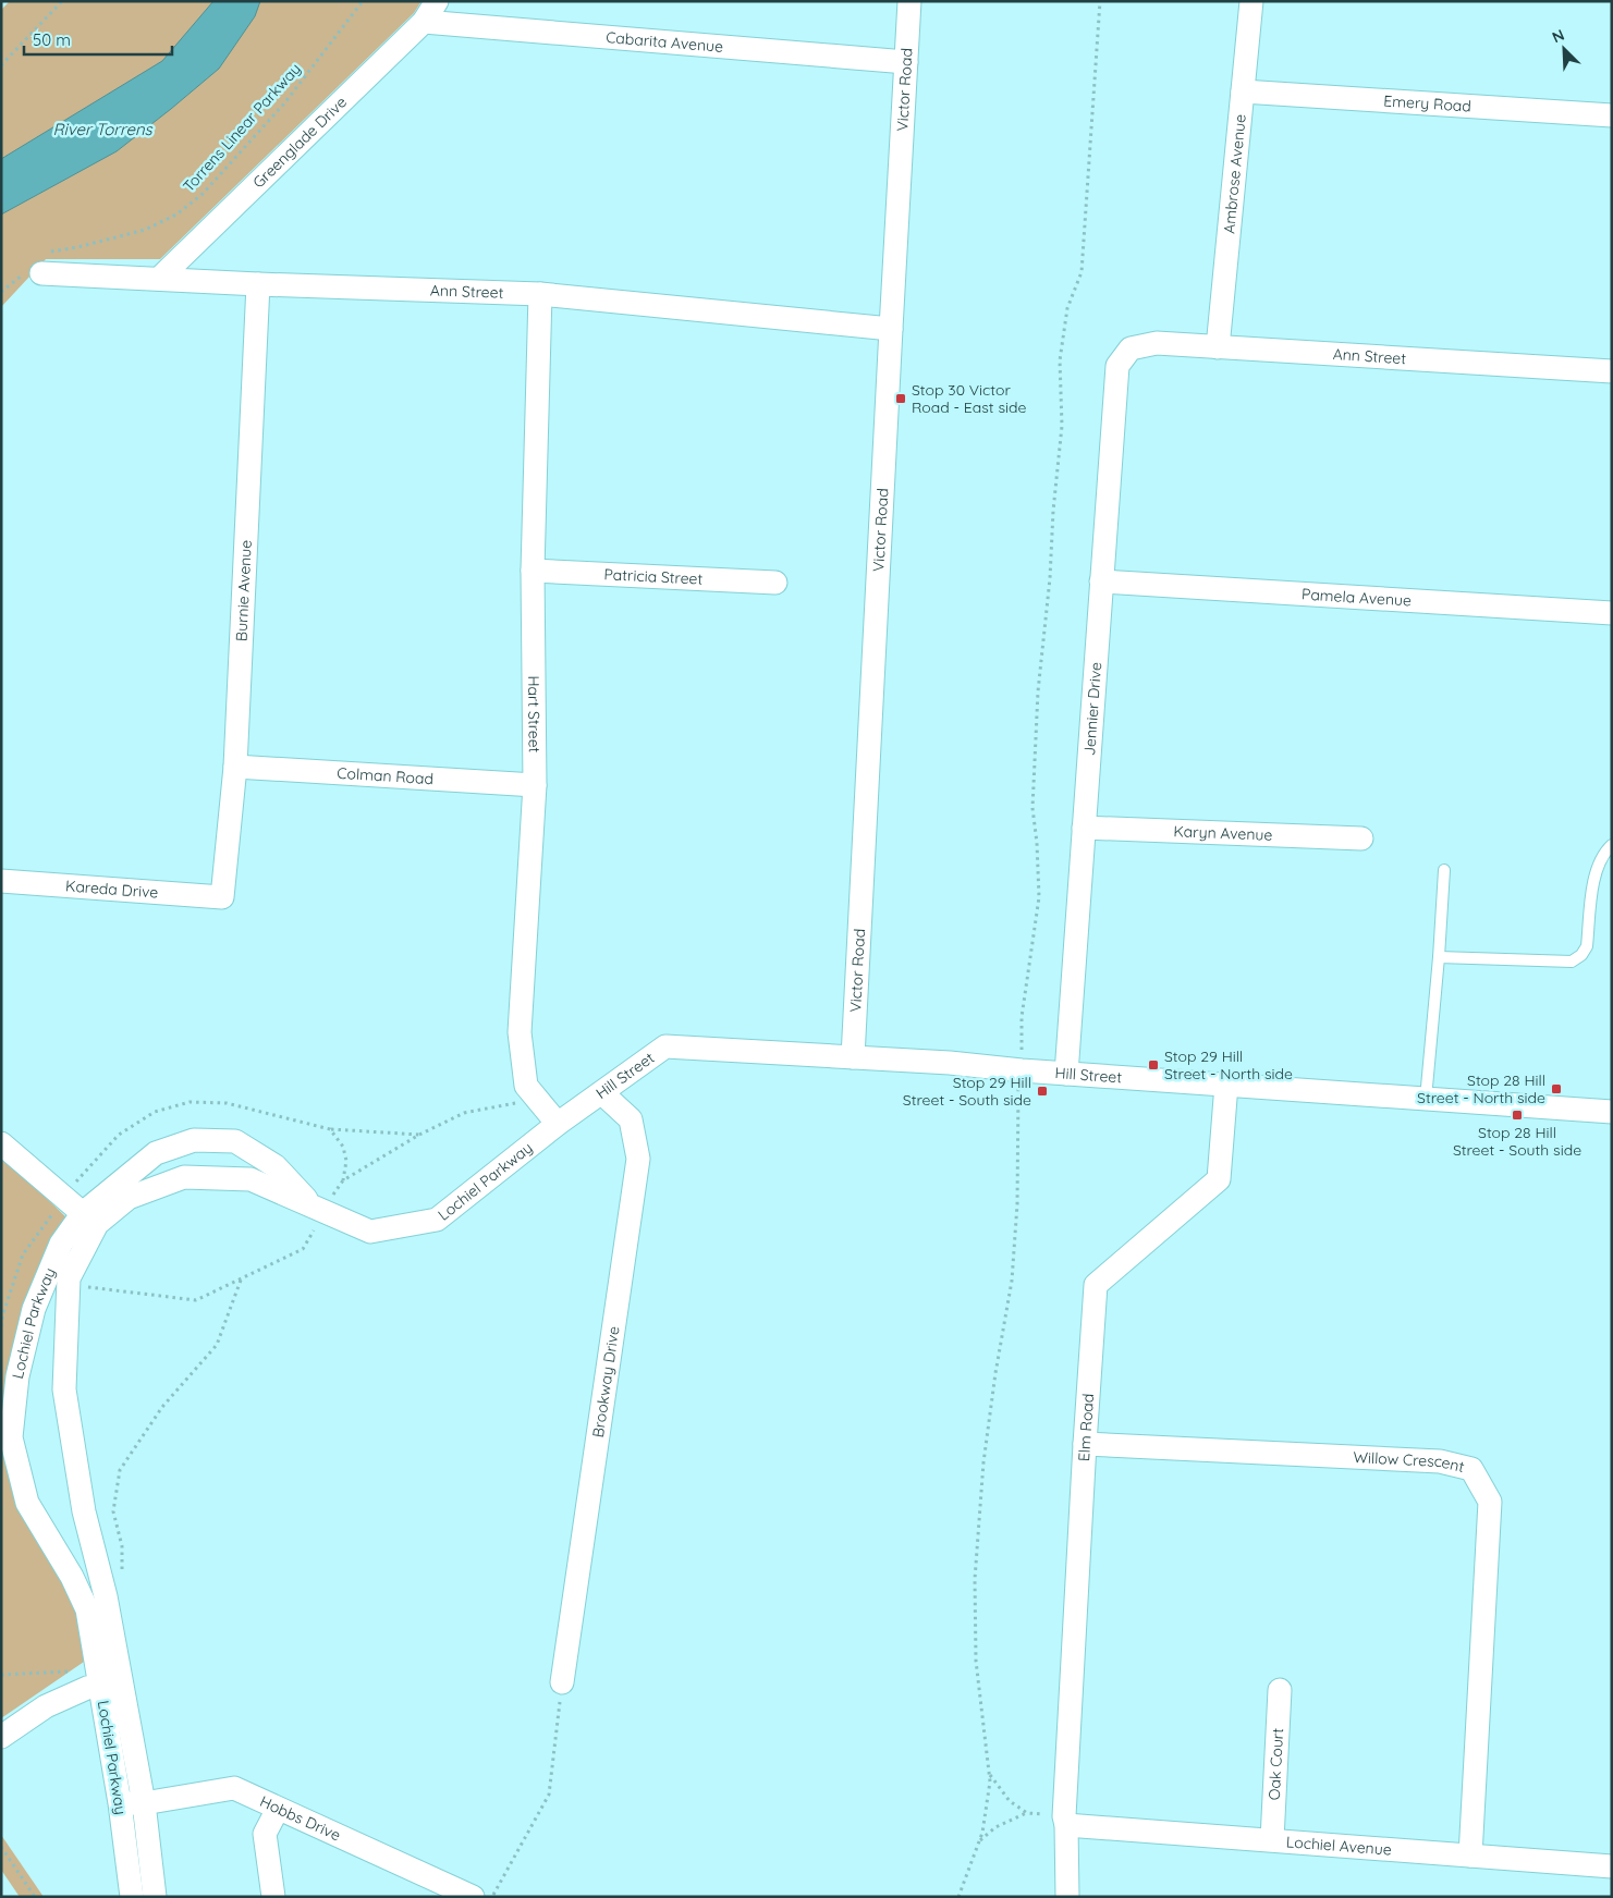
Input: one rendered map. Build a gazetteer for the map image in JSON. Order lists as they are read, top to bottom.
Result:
{
  "streets": {
    "street": [
      "Cabarita Avenue",
      "Victor Road",
      "Emery Road",
      "Greenglade Drive",
      "Ambrose Avenue",
      "Ann Street",
      "Patricia Street",
      "Burnie Avenue",
      "Pamela Avenue",
      "Jennier Drive",
      "Hart Street",
      "Colman Road",
      "Karyn Avenue",
      "Kareda Drive",
      "Hill Street",
      "Lochiel Parkway",
      "Brookway Drive",
      "Elm Road",
      "Willow Crescent",
      "Oak Court",
      "Hobbs Drive",
      "Lochiel Avenue"
    ],
    "path": ["Torrens Linear Parkway"]
  },
  "crossings": [
    ["Cabarita Avenue", "Victor Road"],
    ["Cabarita Avenue", "Greenglade Drive"],
    ["Victor Road", "Ann Street"],
    ["Victor Road", "Hill Street"],
    ["Emery Road", "Ambrose Avenue"],
    ["Torrens Linear Parkway", "Ann Street"],
    ["Greenglade Drive", "Ann Street"],
    ["Ambrose Avenue", "Ann Street"],
    ["Ann Street", "Burnie Avenue"],
    ["Ann Street", "Jennier Drive"],
    ["Ann Street", "Hart Street"],
    ["Patricia Street", "Hart Street"],
    ["Burnie Avenue", "Colman Road"],
    ["Burnie Avenue", "Kareda Drive"],
    ["Pamela Avenue", "Jennier Drive"],
    ["Jennier Drive", "Karyn Avenue"],
    ["Jennier Drive", "Hill Street"],
    ["Hart Street", "Colman Road"],
    ["Hart Street", "Hill Street"],
    ["Hart Street", "Lochiel Parkway"],
    ["Hill Street", "Lochiel Parkway"],
    ["Hill Street", "Brookway Drive"],
    ["Hill Street", "Elm Road"],
    ["Lochiel Parkway", "Hobbs Drive"],
    ["Elm Road", "Willow Crescent"],
    ["Elm Road", "Lochiel Avenue"],
    ["Willow Crescent", "Lochiel Avenue"],
    ["Oak Court", "Lochiel Avenue"]
  ],
  "water": ["River Torrens"],
  "places": {
    "transit": [
      "Stop 30 Victor Road - East side",
      "Stop 29 Hill Street - North side",
      "Stop 28 Hill Street - North side",
      "Stop 29 Hill Street - South side",
      "Stop 28 Hill Street - South side"
    ]
  },
  "scale_bar": "50 m",
  "north": "top left"
}
